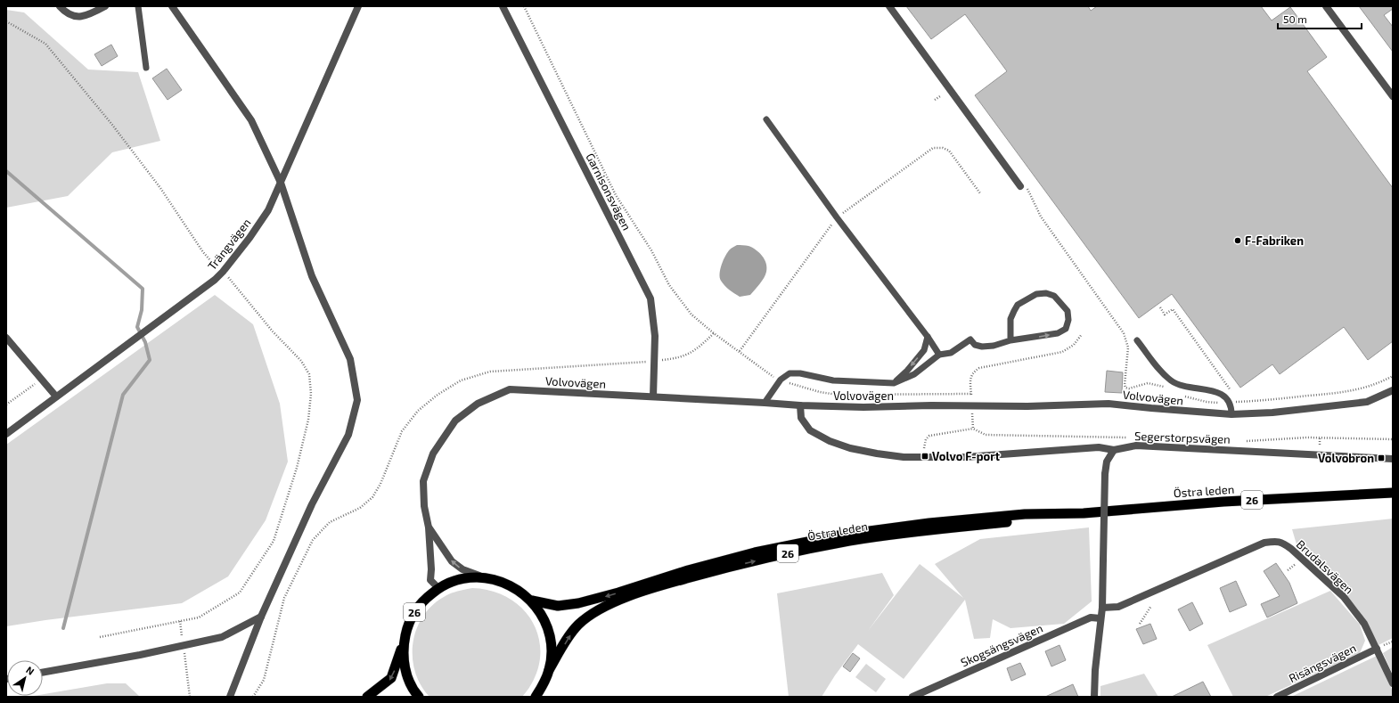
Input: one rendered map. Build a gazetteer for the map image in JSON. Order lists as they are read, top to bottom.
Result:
{
  "streets": {
    "highway": ["Östra leden", "26"],
    "street": [
      "Garnisonsvägen",
      "Trängvägen",
      "Volvovägen",
      "Segerstorpsvägen",
      "Brudalsvägen",
      "Skogsängsvägen",
      "Risängsvägen"
    ]
  },
  "crossings": [
    ["Garnisonsvägen", "Volvovägen"],
    ["Volvovägen", "Segerstorpsvägen"],
    ["Östra leden", "26"],
    ["Brudalsvägen", "Risängsvägen"]
  ],
  "places": {
    "other": ["F-Fabriken"],
    "transit": ["Volvo F-port", "Volvobron"]
  },
  "scale_bar": "50 m",
  "north": "top right"
}
